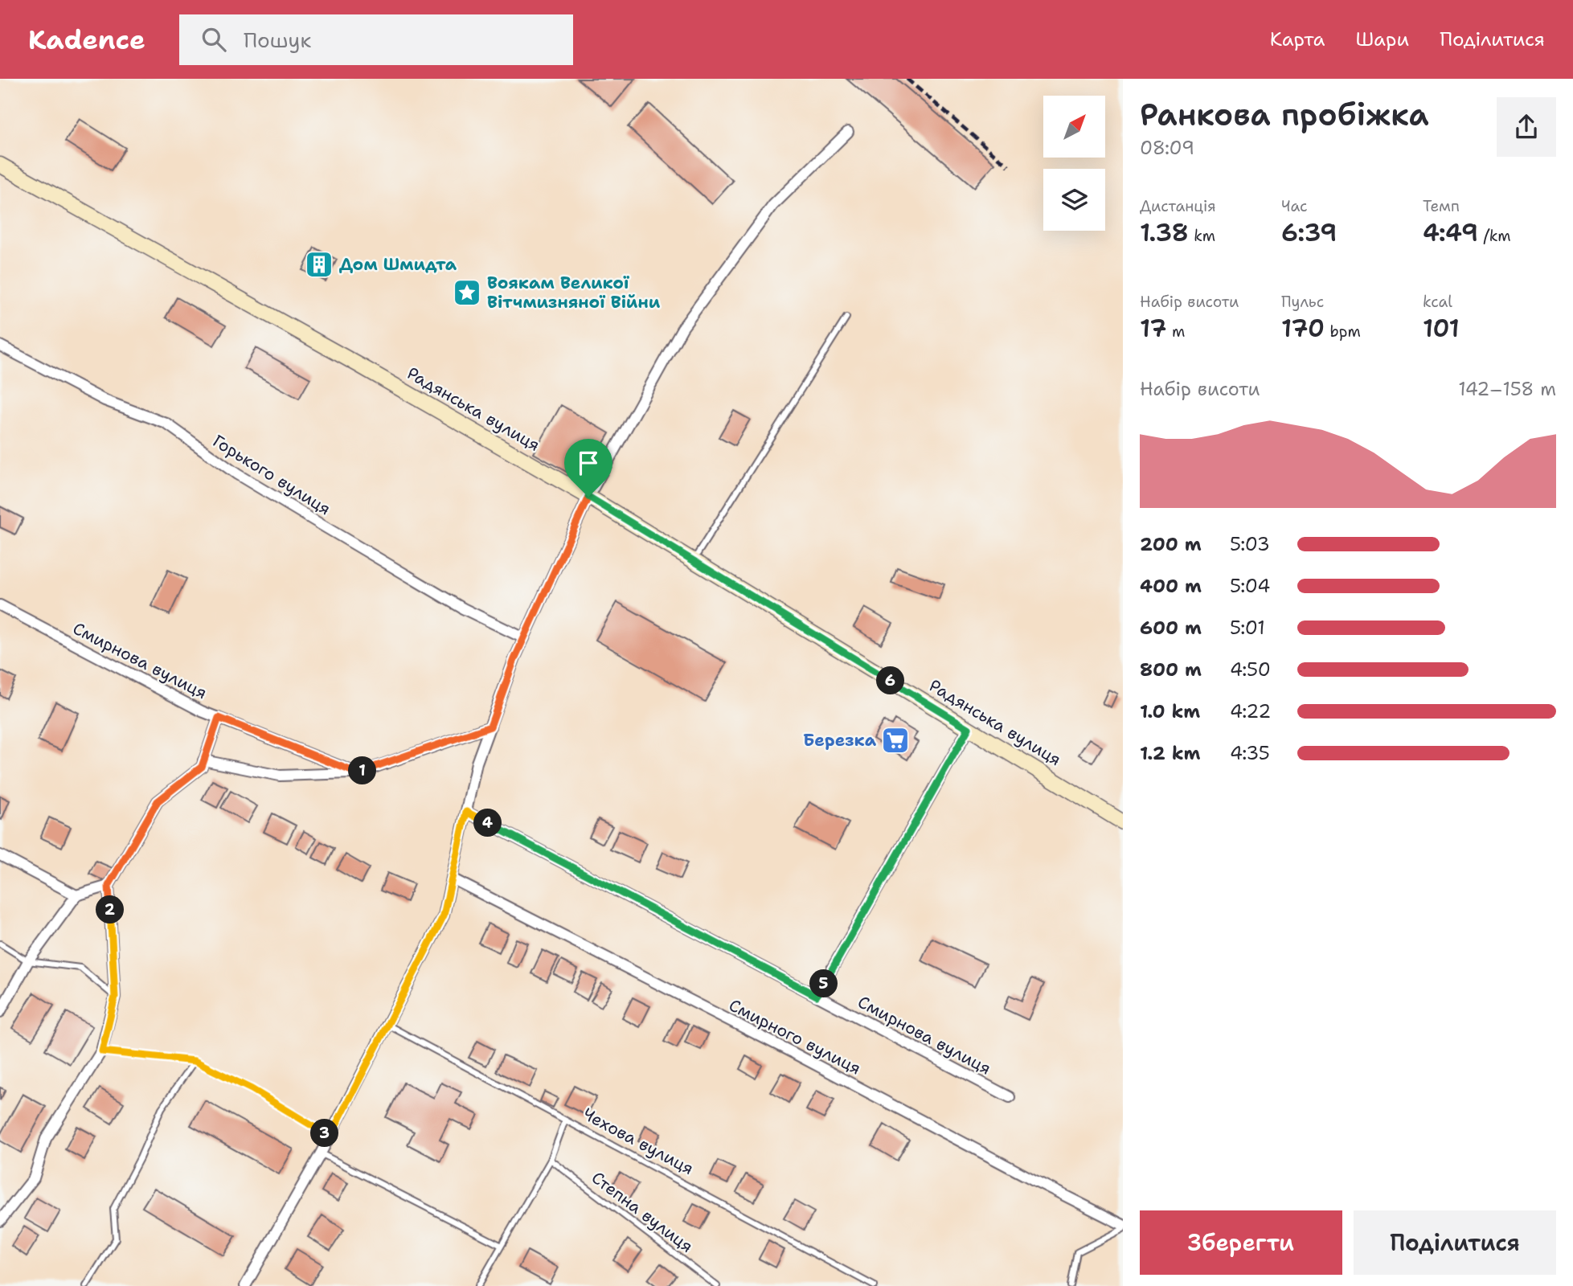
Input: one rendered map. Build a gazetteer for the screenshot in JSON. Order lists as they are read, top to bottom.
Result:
{
  "streets": {
    "street": [
      "Радянська вулиця",
      "Горького вулиця",
      "Смирнова вулиця",
      "Смирного вулиця"
    ],
    "lane": ["Чехова вулиця", "Степна вулиця"]
  },
  "places": {
    "building": ["Дом Шмидта"],
    "place": ["Воякам Великої Вітчмизняної Війни"],
    "supermarket": ["Березка"]
  },
  "north": "top right",
  "page": {
    "header": "Kadence",
    "search": "Пошук",
    "nav": ["Карта", "Шари", "Поділитися"],
    "heading": ["Ранкова пробіжка", "08:09"],
    "stats": [
      ["Дистанція", "1.38 km"],
      ["Час", "6:39"],
      ["Темп", "4:49 /km"],
      ["Набір висоти", "17 m"],
      ["Пульс", "170 bpm"],
      ["kcal", "101"]
    ],
    "chart": ["Набір висоти", "142–158 m"],
    "list": [
      {
        "name": "200 m",
        "note": "5:03"
      },
      {
        "name": "400 m",
        "note": "5:04"
      },
      {
        "name": "600 m",
        "note": "5:01"
      },
      {
        "name": "800 m",
        "note": "4:50"
      },
      {
        "name": "1.0 km",
        "note": "4:22"
      },
      {
        "name": "1.2 km",
        "note": "4:35"
      }
    ],
    "pins": [
      "6",
      "1",
      "4",
      "2",
      "5",
      "3"
    ],
    "buttons": ["Зберегти", "Поділитися"]
  }
}
